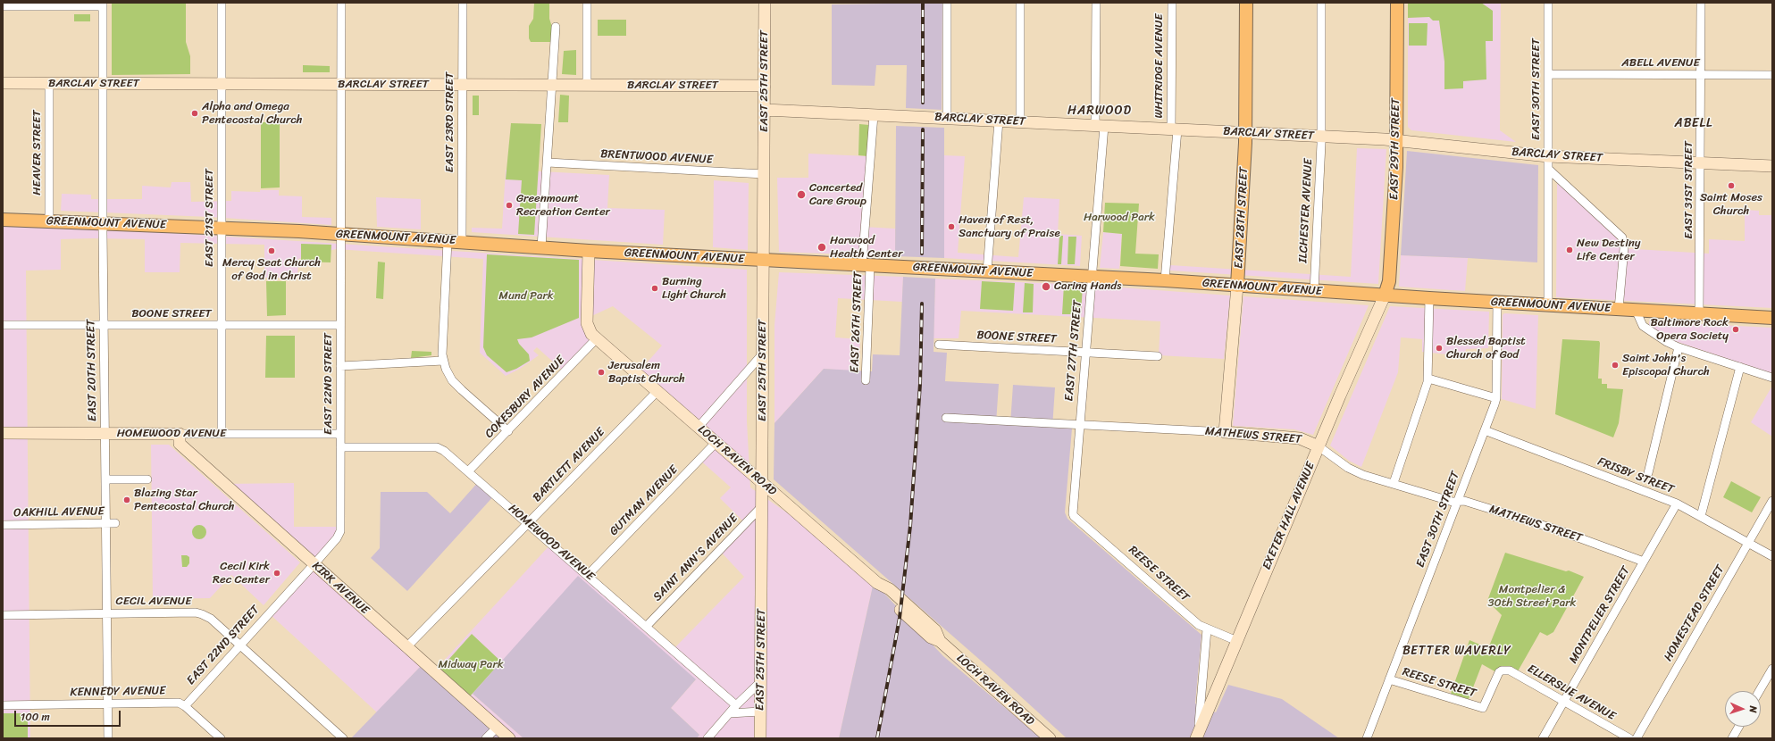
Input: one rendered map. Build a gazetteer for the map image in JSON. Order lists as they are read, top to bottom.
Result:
{
  "streets": {
    "main road": ["EAST 29TH STREET", "EAST 28TH STREET", "GREENMOUNT AVENUE"],
    "street": [
      "ABELL AVENUE",
      "WHITRIDGE AVENUE",
      "EAST 25TH STREET",
      "BARCLAY STREET",
      "EAST 30TH STREET",
      "EAST 23RD STREET",
      "HEAVER STREET",
      "BRENTWOOD AVENUE",
      "EAST 31ST STREET",
      "ILCHESTER AVENUE",
      "EAST 21ST STREET",
      "BOONE STREET",
      "EAST 26TH STREET",
      "EAST 27TH STREET",
      "EAST 20TH STREET",
      "EAST 22ND STREET",
      "COKESBURY AVENUE",
      "HOMEWOOD AVENUE",
      "MATHEWS STREET",
      "LOCH RAVEN ROAD",
      "BARTLETT AVENUE",
      "FRISBY STREET",
      "GUTMAN AVENUE",
      "OAKHILL AVENUE",
      "EXETER HALL AVENUE",
      "SAINT ANN'S AVENUE",
      "REESE STREET",
      "KIRK AVENUE",
      "CECIL AVENUE",
      "HOMESTEAD STREET",
      "MONTPELIER STREET",
      "KENNEDY AVENUE",
      "ELLERSLIE AVENUE"
    ]
  },
  "crossings": [
    ["ABELL AVENUE", "EAST 30TH STREET"],
    ["ABELL AVENUE", "EAST 31ST STREET"],
    ["WHITRIDGE AVENUE", "BARCLAY STREET"],
    ["WHITRIDGE AVENUE", "GREENMOUNT AVENUE"],
    ["EAST 25TH STREET", "BARCLAY STREET"],
    ["EAST 25TH STREET", "BRENTWOOD AVENUE"],
    ["EAST 25TH STREET", "GREENMOUNT AVENUE"],
    ["EAST 25TH STREET", "LOCH RAVEN ROAD"],
    ["EAST 25TH STREET", "SAINT ANN'S AVENUE"],
    ["BARCLAY STREET", "EAST 30TH STREET"],
    ["BARCLAY STREET", "EAST 23RD STREET"],
    ["BARCLAY STREET", "EAST 29TH STREET"],
    ["BARCLAY STREET", "HEAVER STREET"],
    ["BARCLAY STREET", "EAST 31ST STREET"],
    ["BARCLAY STREET", "ILCHESTER AVENUE"],
    ["BARCLAY STREET", "EAST 21ST STREET"],
    ["BARCLAY STREET", "EAST 28TH STREET"],
    ["BARCLAY STREET", "EAST 26TH STREET"],
    ["BARCLAY STREET", "EAST 27TH STREET"],
    ["BARCLAY STREET", "EAST 20TH STREET"],
    ["BARCLAY STREET", "EAST 22ND STREET"],
    ["EAST 30TH STREET", "GREENMOUNT AVENUE"],
    ["EAST 30TH STREET", "MATHEWS STREET"],
    ["EAST 30TH STREET", "FRISBY STREET"],
    ["EAST 30TH STREET", "REESE STREET"],
    ["EAST 23RD STREET", "GREENMOUNT AVENUE"],
    ["EAST 29TH STREET", "GREENMOUNT AVENUE"],
    ["EAST 29TH STREET", "EXETER HALL AVENUE"],
    ["HEAVER STREET", "GREENMOUNT AVENUE"],
    ["EAST 31ST STREET", "GREENMOUNT AVENUE"],
    ["ILCHESTER AVENUE", "GREENMOUNT AVENUE"],
    ["EAST 21ST STREET", "GREENMOUNT AVENUE"],
    ["EAST 21ST STREET", "BOONE STREET"],
    ["EAST 21ST STREET", "HOMEWOOD AVENUE"],
    ["EAST 28TH STREET", "GREENMOUNT AVENUE"],
    ["EAST 28TH STREET", "MATHEWS STREET"],
    ["GREENMOUNT AVENUE", "EAST 26TH STREET"],
    ["GREENMOUNT AVENUE", "EAST 27TH STREET"],
    ["GREENMOUNT AVENUE", "EAST 20TH STREET"],
    ["GREENMOUNT AVENUE", "EAST 22ND STREET"],
    ["GREENMOUNT AVENUE", "LOCH RAVEN ROAD"],
    ["GREENMOUNT AVENUE", "EXETER HALL AVENUE"],
    ["BOONE STREET", "EAST 27TH STREET"],
    ["BOONE STREET", "EAST 20TH STREET"],
    ["BOONE STREET", "EAST 22ND STREET"],
    ["EAST 27TH STREET", "MATHEWS STREET"],
    ["EAST 27TH STREET", "REESE STREET"],
    ["EAST 20TH STREET", "HOMEWOOD AVENUE"],
    ["EAST 20TH STREET", "OAKHILL AVENUE"],
    ["EAST 20TH STREET", "CECIL AVENUE"],
    ["EAST 20TH STREET", "KENNEDY AVENUE"],
    ["EAST 22ND STREET", "HOMEWOOD AVENUE"],
    ["EAST 22ND STREET", "KIRK AVENUE"],
    ["EAST 22ND STREET", "CECIL AVENUE"],
    ["EAST 22ND STREET", "KENNEDY AVENUE"],
    ["COKESBURY AVENUE", "HOMEWOOD AVENUE"],
    ["COKESBURY AVENUE", "LOCH RAVEN ROAD"],
    ["HOMEWOOD AVENUE", "BARTLETT AVENUE"],
    ["HOMEWOOD AVENUE", "GUTMAN AVENUE"],
    ["HOMEWOOD AVENUE", "SAINT ANN'S AVENUE"],
    ["HOMEWOOD AVENUE", "KIRK AVENUE"],
    ["MATHEWS STREET", "EXETER HALL AVENUE"],
    ["MATHEWS STREET", "MONTPELIER STREET"],
    ["LOCH RAVEN ROAD", "BARTLETT AVENUE"],
    ["LOCH RAVEN ROAD", "GUTMAN AVENUE"],
    ["BARTLETT AVENUE", "KIRK AVENUE"],
    ["FRISBY STREET", "HOMESTEAD STREET"],
    ["FRISBY STREET", "MONTPELIER STREET"],
    ["EXETER HALL AVENUE", "REESE STREET"],
    ["REESE STREET", "ELLERSLIE AVENUE"],
    ["MONTPELIER STREET", "ELLERSLIE AVENUE"]
  ],
  "districts": ["HARWOOD", "ABELL", "BETTER WAVERLY"],
  "parks": [
    "Harwood Park",
    "Mund Park",
    "Montpelier & 30th Street Park",
    "Midway Park"
  ],
  "places": [
    "Alpha and Omega Pentecostal Church",
    "Saint Moses Church",
    "Concerted Care Group",
    "Greenmount Recreation Center",
    "Haven of Rest, Sanctuary of Praise",
    "Harwood Health Center",
    "New Destiny Life Center",
    "Mercy Seat Church of God in Christ",
    "Caring Hands",
    "Burning Light Church",
    "Baltimore Rock Opera Society",
    "Blessed Baptist Church of God",
    "Saint John's Episcopal Church",
    "Jerusalem Baptist Church",
    "Blazing Star Pentecostal Church",
    "Cecil Kirk Rec Center"
  ],
  "scale_bar": "100 m",
  "north": "right"
}
